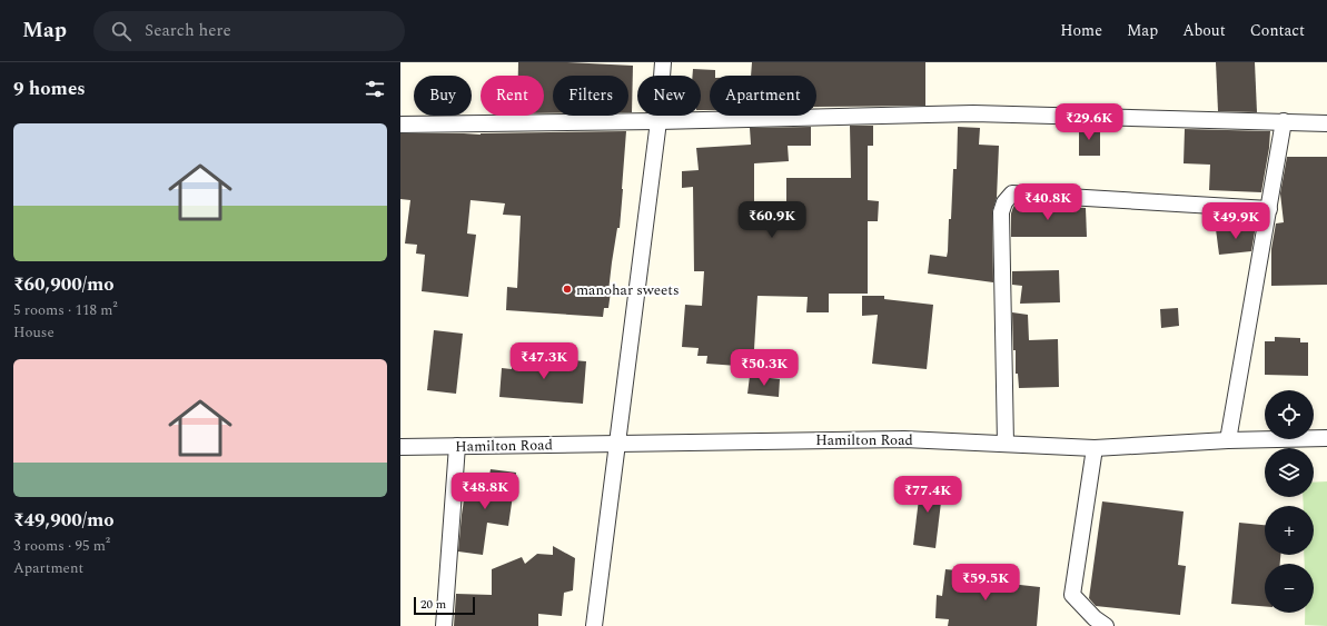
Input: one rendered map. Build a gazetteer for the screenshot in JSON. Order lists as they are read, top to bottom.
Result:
{
  "streets": {
    "street": ["Hamilton Road"]
  },
  "places": ["manohar sweets"],
  "scale_bar": "20 m",
  "page": {
    "header": "Map",
    "search": "Search here",
    "nav": [
      "Home",
      "Map",
      "About",
      "Contact"
    ],
    "heading": "9 homes",
    "chip": [
      "Buy",
      "Rent",
      "Filters",
      "New",
      "Apartment"
    ],
    "price": [
      "₹29.6K",
      "₹40.8K",
      "₹60.9K",
      "₹49.9K",
      "₹47.3K",
      "₹50.3K",
      "₹48.8K",
      "₹77.4K",
      "₹59.5K"
    ],
    "list": [
      {
        "name": "₹60,900/mo",
        "note": "5 rooms · 118 m² · House"
      },
      {
        "name": "₹49,900/mo",
        "note": "3 rooms · 95 m² · Apartment"
      }
    ],
    "map_buttons": ["+", "−"],
    "scale": "20 m"
  }
}
